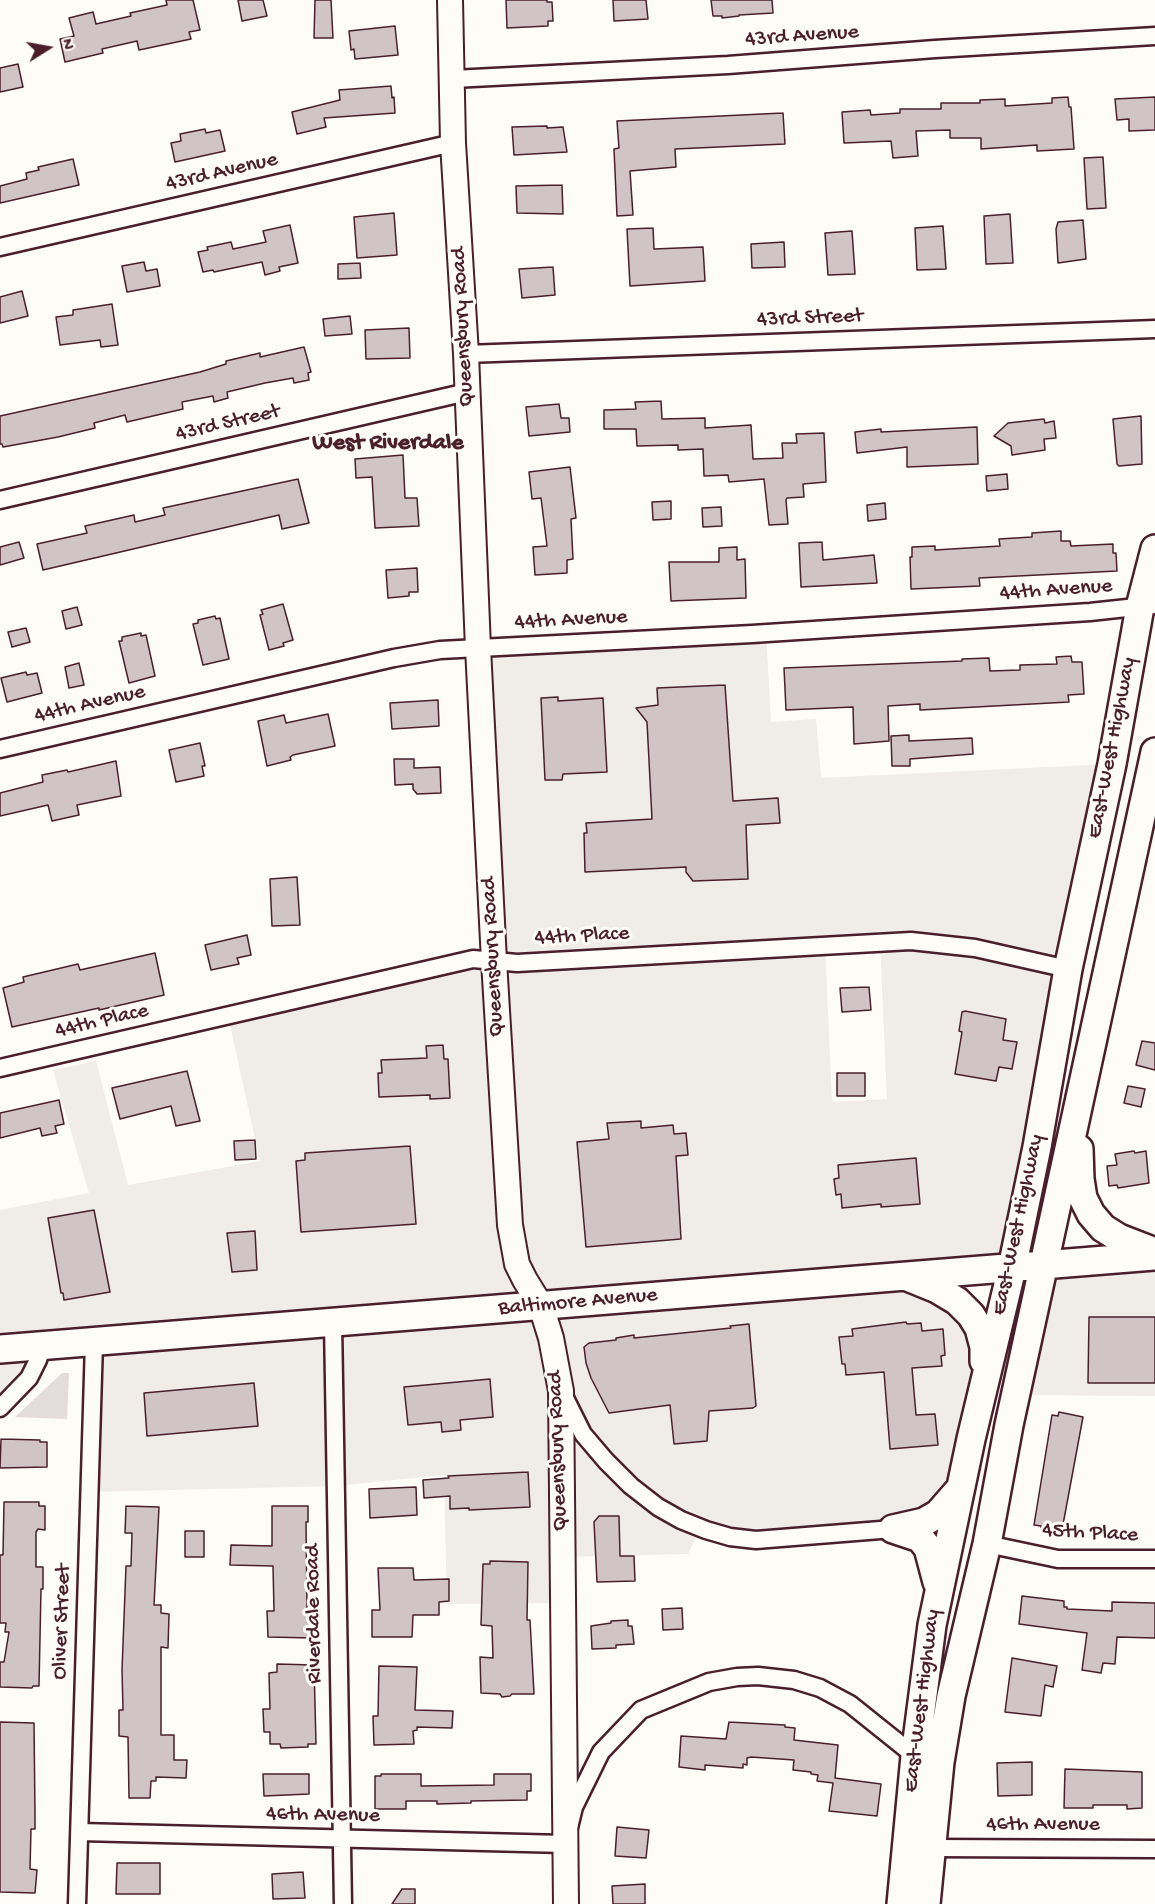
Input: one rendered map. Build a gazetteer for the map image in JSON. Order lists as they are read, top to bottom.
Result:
{
  "streets": {
    "main road": ["East-West Highway", "Baltimore Avenue"],
    "street": [
      "43rd Avenue",
      "43rd Street",
      "Queensbury Road",
      "44th Avenue",
      "44th Place",
      "45th Place",
      "Riverdale Road",
      "Oliver Street",
      "46th Avenue"
    ]
  },
  "crossings": [
    ["43rd Avenue", "Queensbury Road"],
    ["43rd Street", "Queensbury Road"],
    ["Queensbury Road", "44th Avenue"],
    ["Queensbury Road", "44th Place"],
    ["Queensbury Road", "Baltimore Avenue"],
    ["Queensbury Road", "46th Avenue"],
    ["44th Avenue", "East-West Highway"],
    ["East-West Highway", "44th Place"],
    ["East-West Highway", "Baltimore Avenue"],
    ["East-West Highway", "45th Place"],
    ["East-West Highway", "46th Avenue"],
    ["Baltimore Avenue", "Riverdale Road"],
    ["Baltimore Avenue", "Oliver Street"],
    ["Riverdale Road", "46th Avenue"],
    ["Oliver Street", "46th Avenue"]
  ],
  "districts": ["West Riverdale"],
  "north": "right"
}
